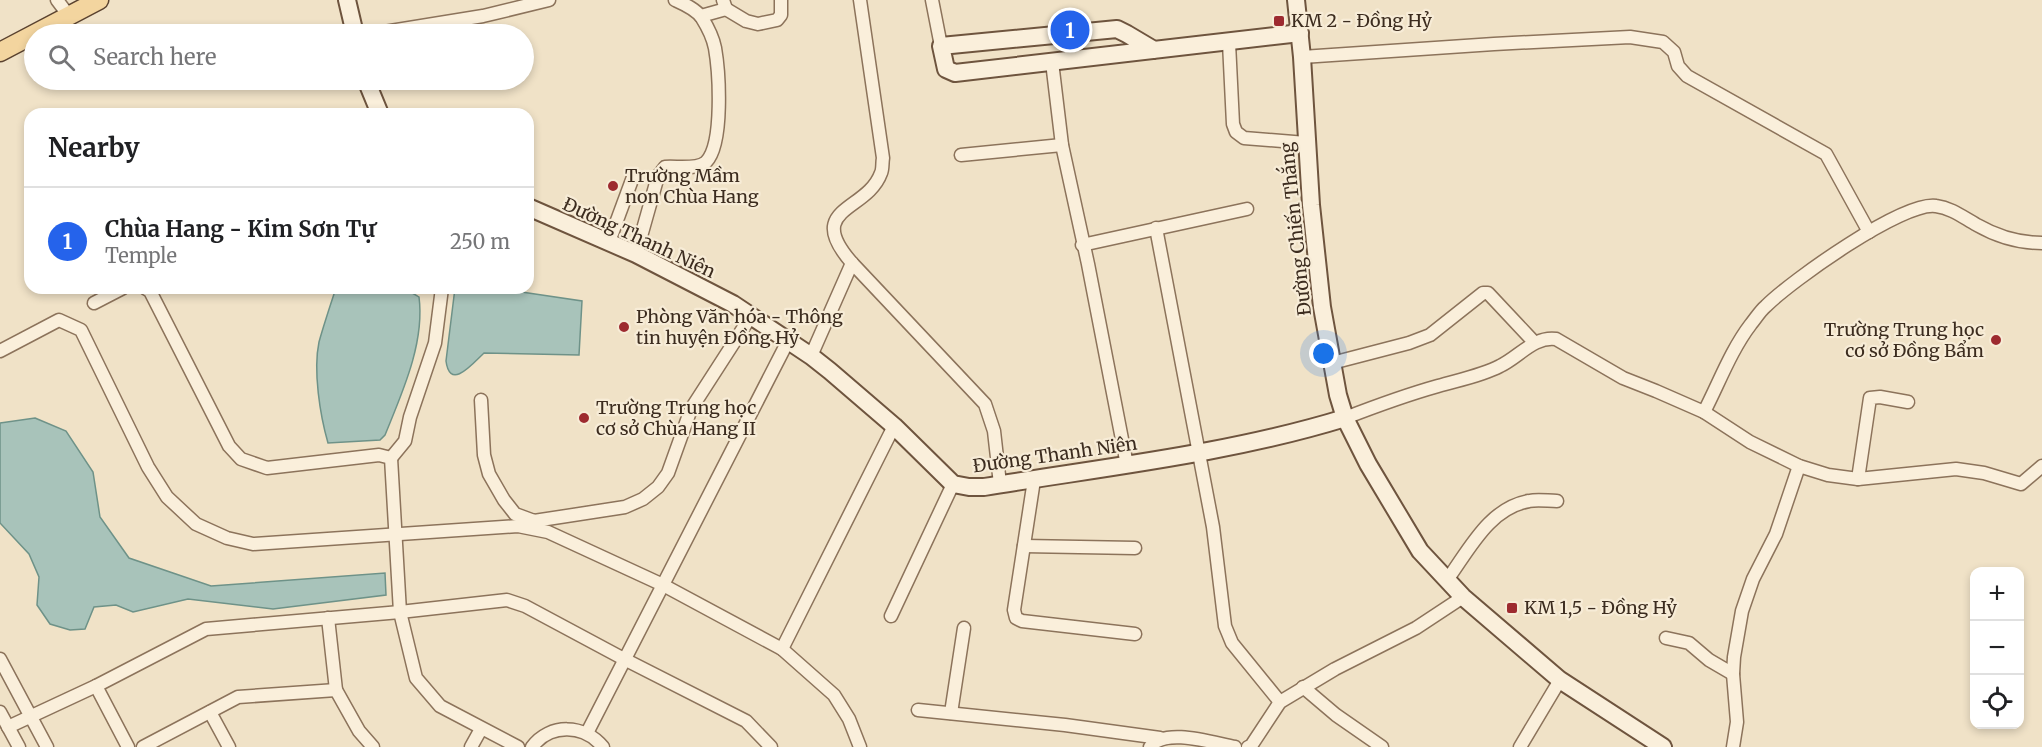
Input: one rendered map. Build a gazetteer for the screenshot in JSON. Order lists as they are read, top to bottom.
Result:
{
  "streets": {
    "street": ["Đường Chiến Thắng", "Đường Thanh Niên"]
  },
  "crossings": [
    ["Đường Chiến Thắng", "Đường Thanh Niên"]
  ],
  "places": {
    "transit": ["KM 2 - Đồng Hỷ", "KM 1,5 - Đồng Hỷ"],
    "other": [
      "Trường Mầm non Chùa Hang",
      "Phòng Văn hóa - Thông tin huyện Đồng Hỷ",
      "Trường Trung học cơ sở Đồng Bẩm",
      "Trường Trung học cơ sở Chùa Hang II"
    ]
  },
  "page": {
    "pins": "1",
    "search": "Search here",
    "heading": "Nearby",
    "list": [
      {
        "mark": "1",
        "name": "Chùa Hang - Kim Sơn Tự",
        "note": "Temple",
        "value": "250 m"
      }
    ],
    "map_buttons": ["+", "−"]
  }
}
